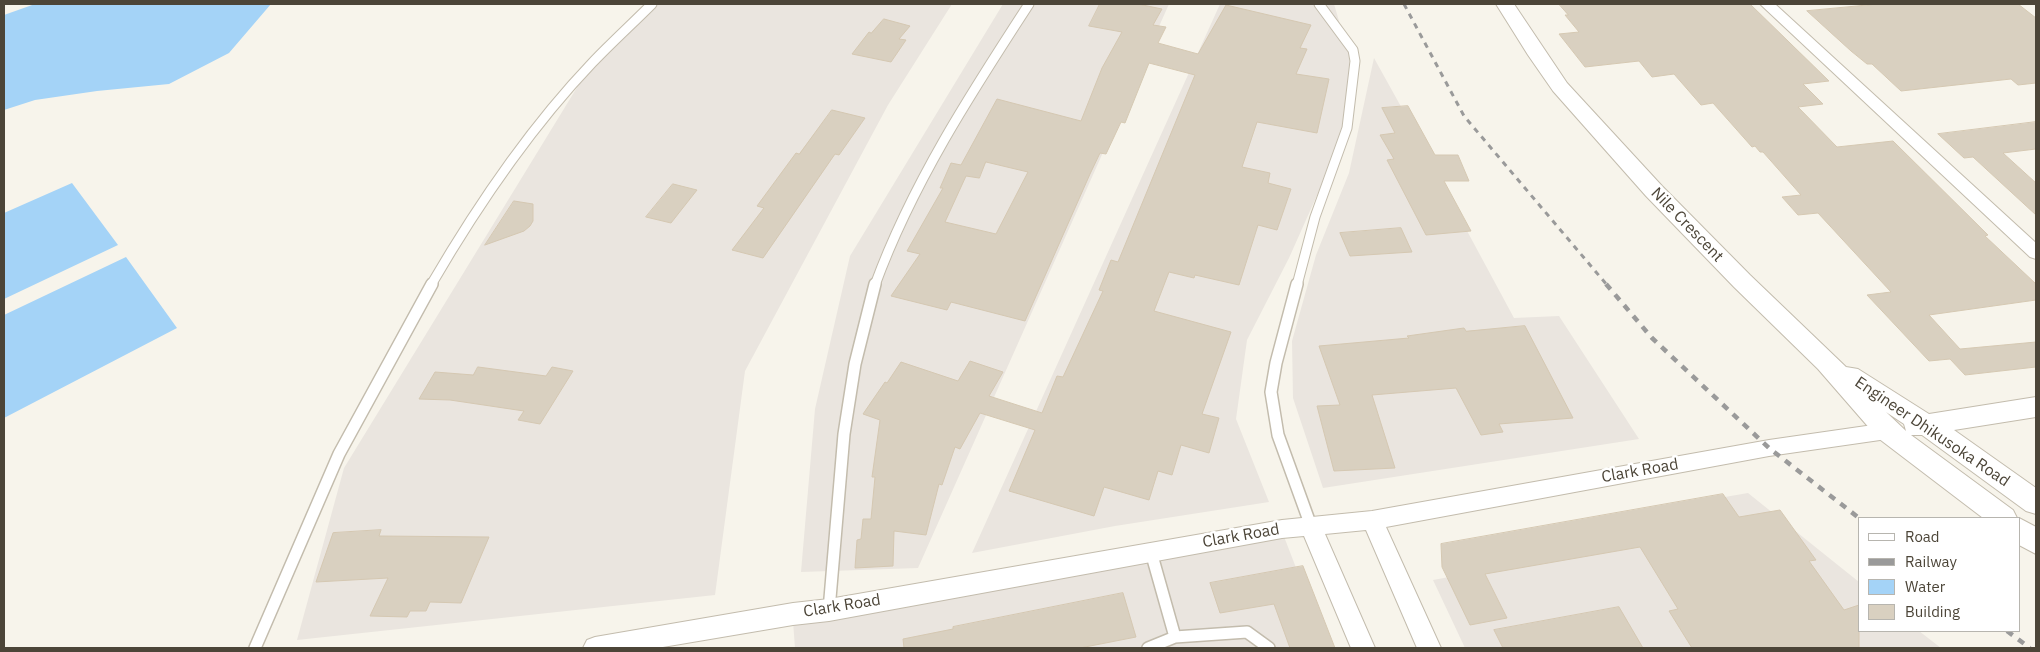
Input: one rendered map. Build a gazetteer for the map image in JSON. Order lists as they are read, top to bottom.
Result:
{
  "streets": {
    "street": ["Nile Crescent", "Engineer Dhikusoka Road", "Clark Road"]
  },
  "crossings": [
    ["Nile Crescent", "Engineer Dhikusoka Road"],
    ["Nile Crescent", "Clark Road"],
    ["Engineer Dhikusoka Road", "Clark Road"]
  ],
  "legend": [
    "Road",
    "Railway",
    "Water",
    "Building"
  ]
}
